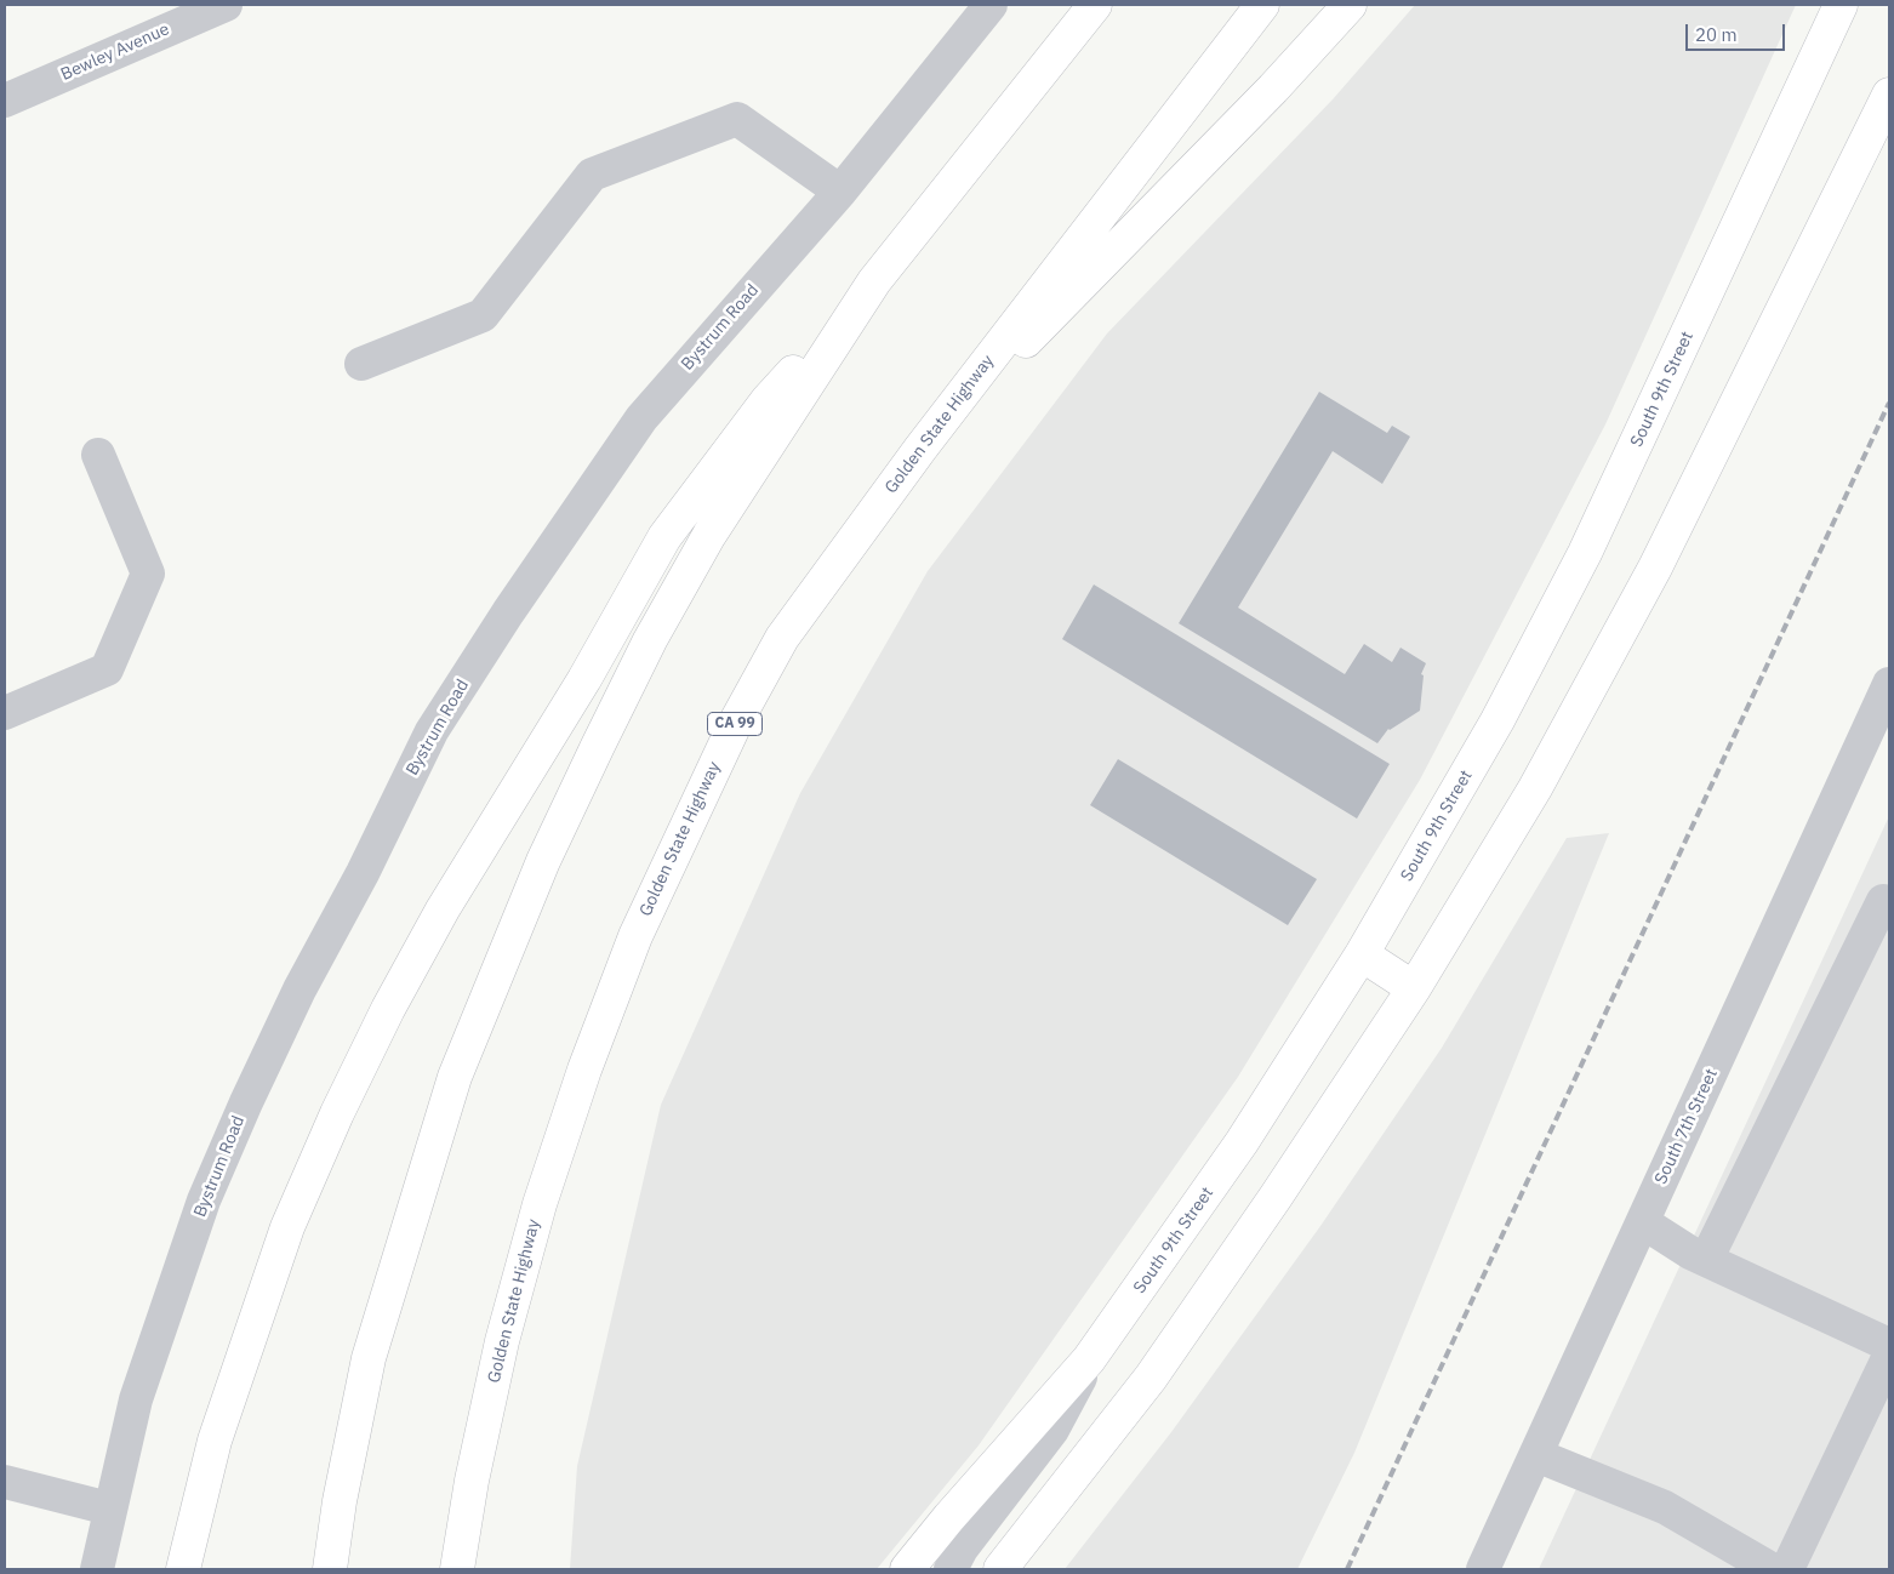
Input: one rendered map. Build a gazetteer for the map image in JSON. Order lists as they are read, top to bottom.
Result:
{
  "streets": {
    "main road": ["South 9th Street", "Golden State Highway", "CA 99"],
    "street": ["Bewley Avenue", "Bystrum Road", "South 7th Street"]
  },
  "scale_bar": "20 m"
}
